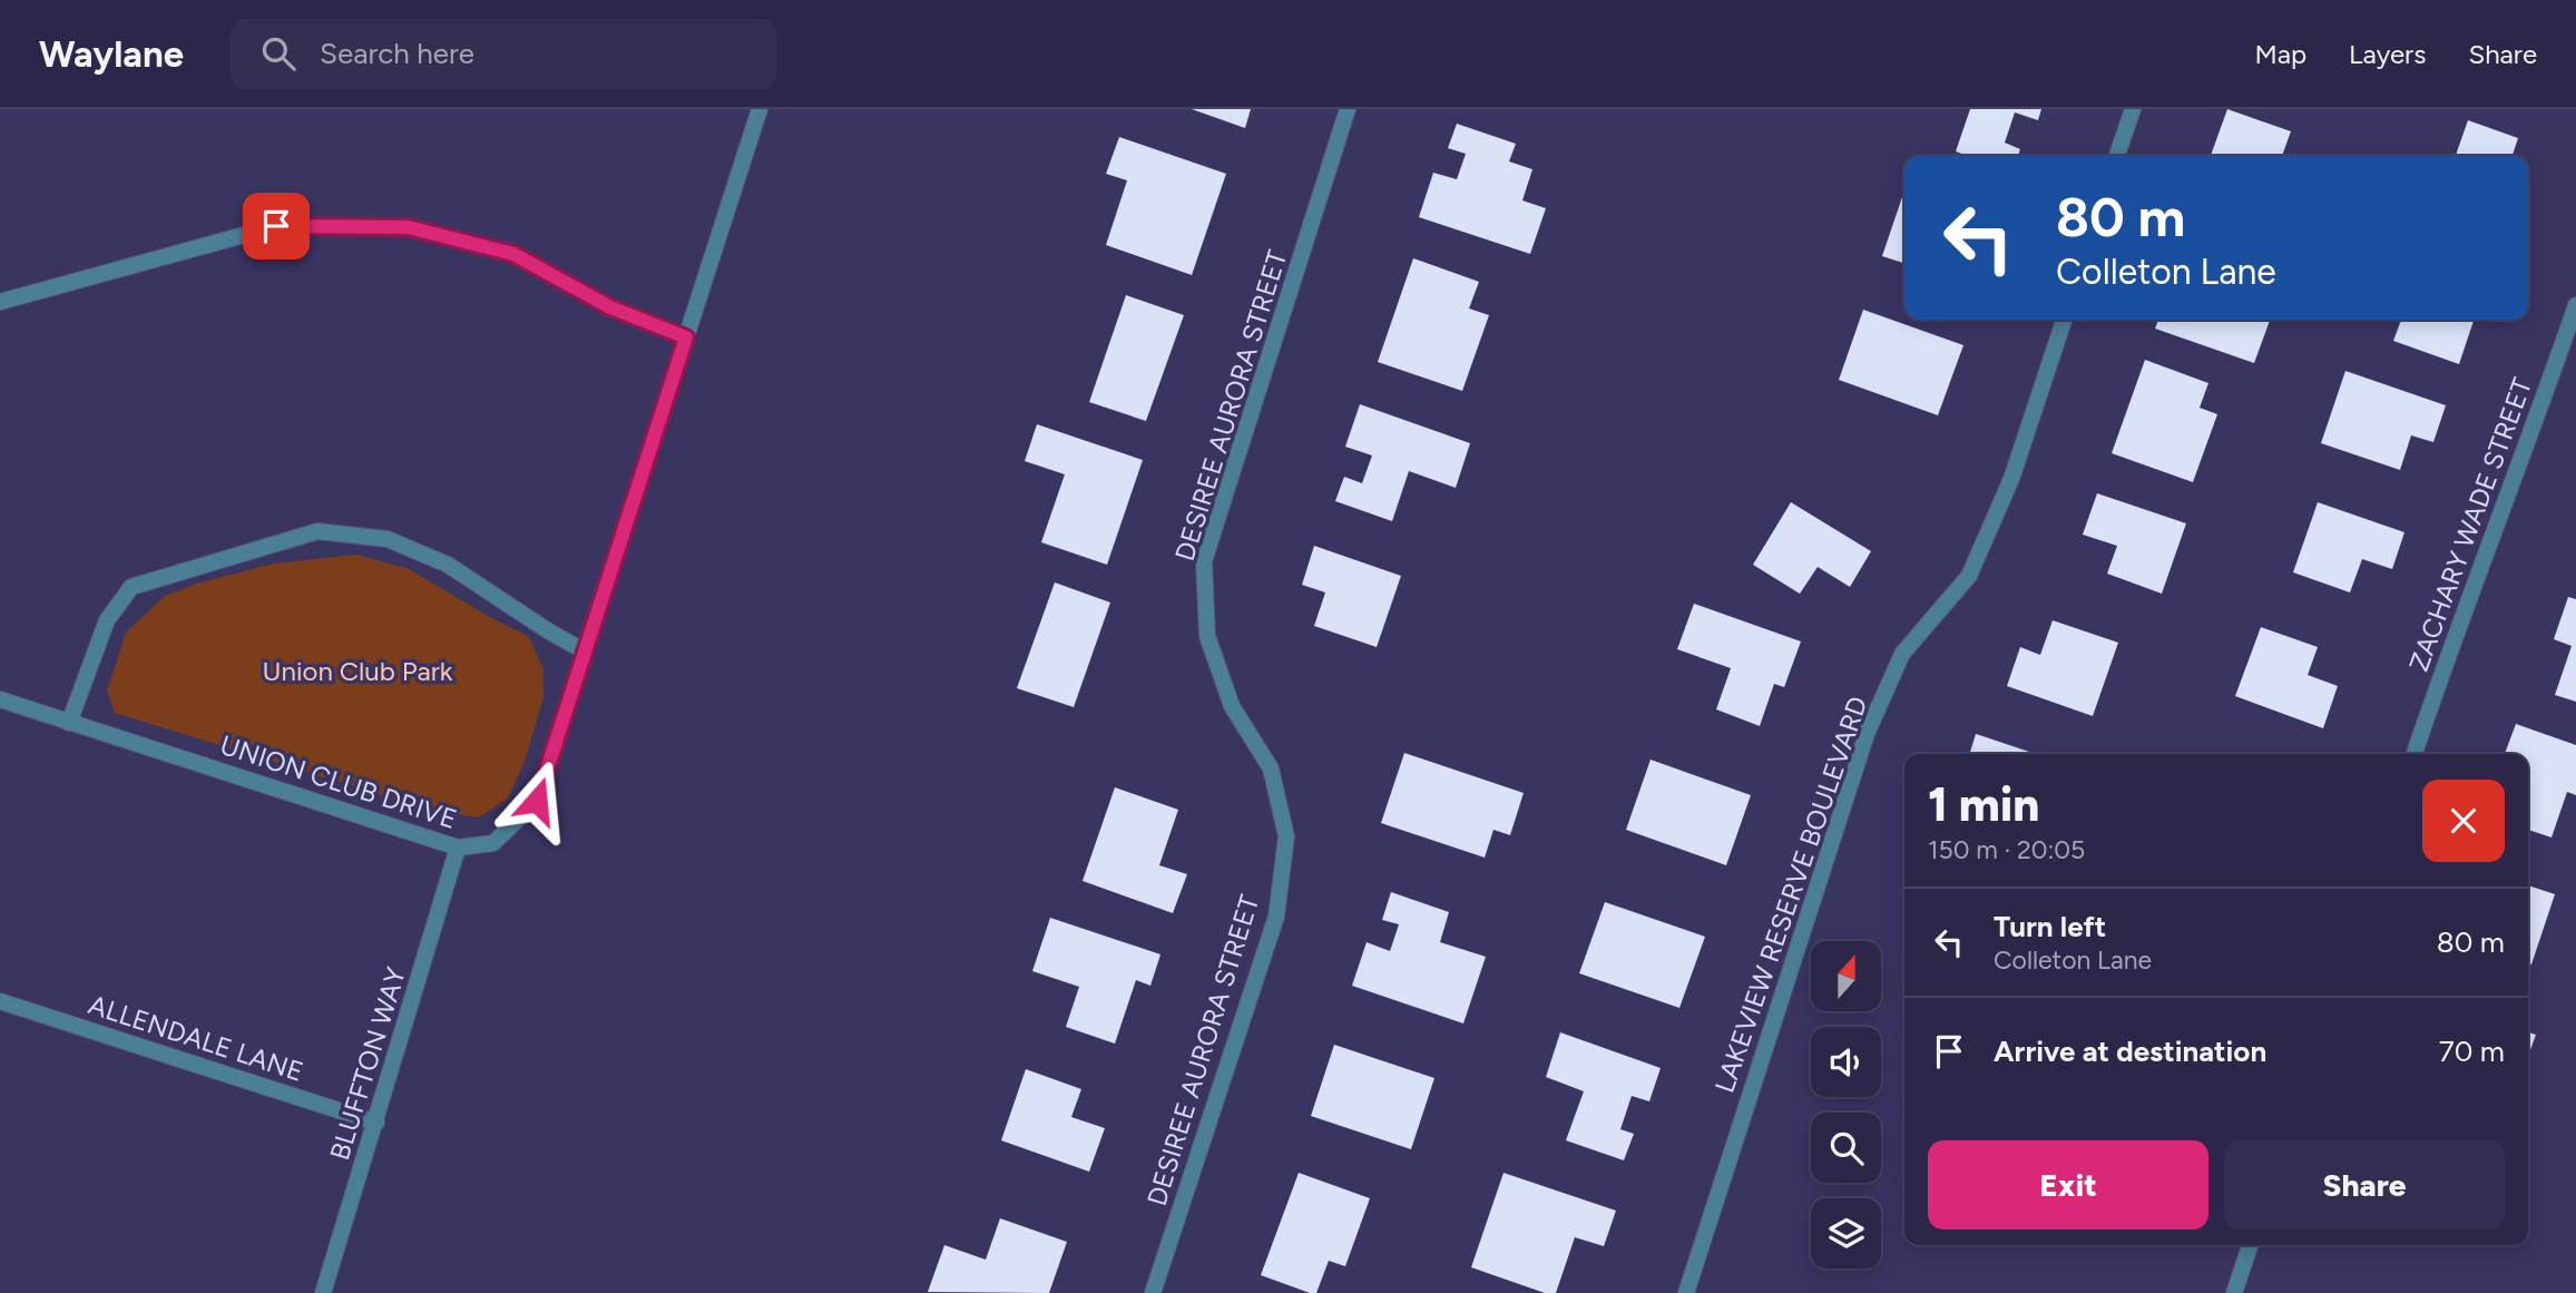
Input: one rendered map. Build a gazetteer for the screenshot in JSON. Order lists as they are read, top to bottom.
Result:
{
  "streets": {
    "street": [
      "DESIREE AURORA STREET",
      "ZACHARY WADE STREET",
      "UNION CLUB DRIVE",
      "LAKEVIEW RESERVE BOULEVARD",
      "ALLENDALE LANE",
      "BLUFFTON WAY"
    ]
  },
  "crossings": [
    ["UNION CLUB DRIVE", "BLUFFTON WAY"],
    ["ALLENDALE LANE", "BLUFFTON WAY"]
  ],
  "parks": ["Union Club Park"],
  "north": "top",
  "page": {
    "header": "Waylane",
    "search": "Search here",
    "nav": ["Map", "Layers", "Share"],
    "turn": ["80 m", "Colleton Lane"],
    "heading": ["1 min", "150 m · 20:05"],
    "list": [
      {
        "name": "Turn left",
        "note": "Colleton Lane",
        "value": "80 m"
      },
      {
        "name": "Arrive at destination",
        "value": "70 m"
      }
    ],
    "buttons": ["Exit", "Share"]
  }
}
